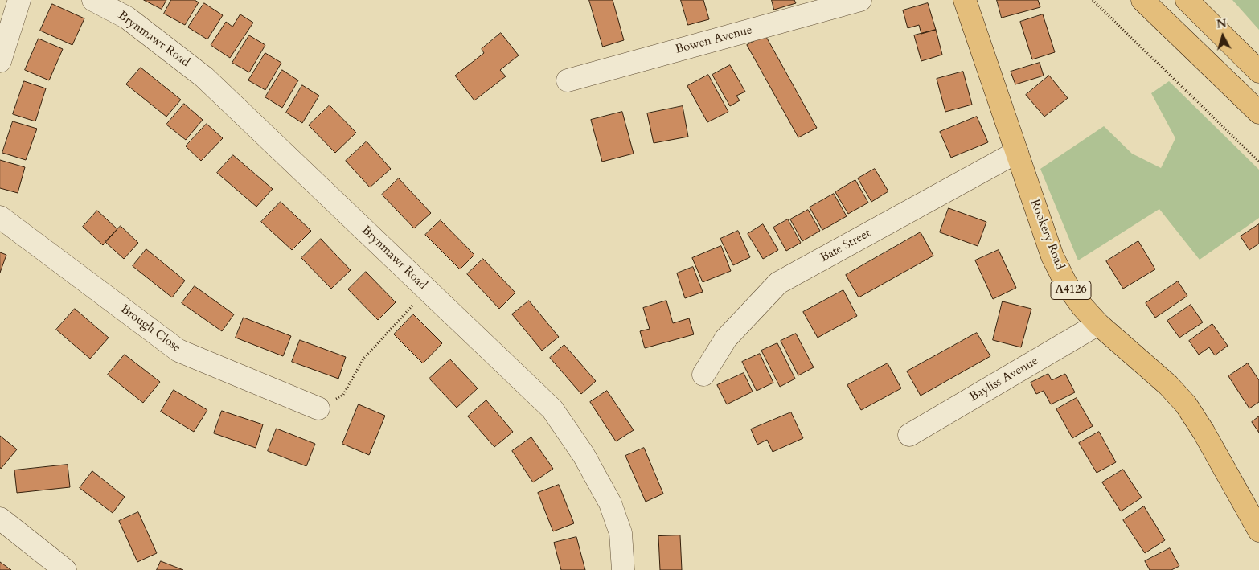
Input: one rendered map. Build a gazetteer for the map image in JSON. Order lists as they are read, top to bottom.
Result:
{
  "streets": {
    "main road": ["Rookery Road", "A4126"],
    "street": [
      "Brynmawr Road",
      "Bowen Avenue",
      "Bate Street",
      "Brough Close",
      "Bayliss Avenue"
    ]
  },
  "crossings": [
    ["Rookery Road", "Bate Street"],
    ["Rookery Road", "Bayliss Avenue"]
  ],
  "north": "top"
}
